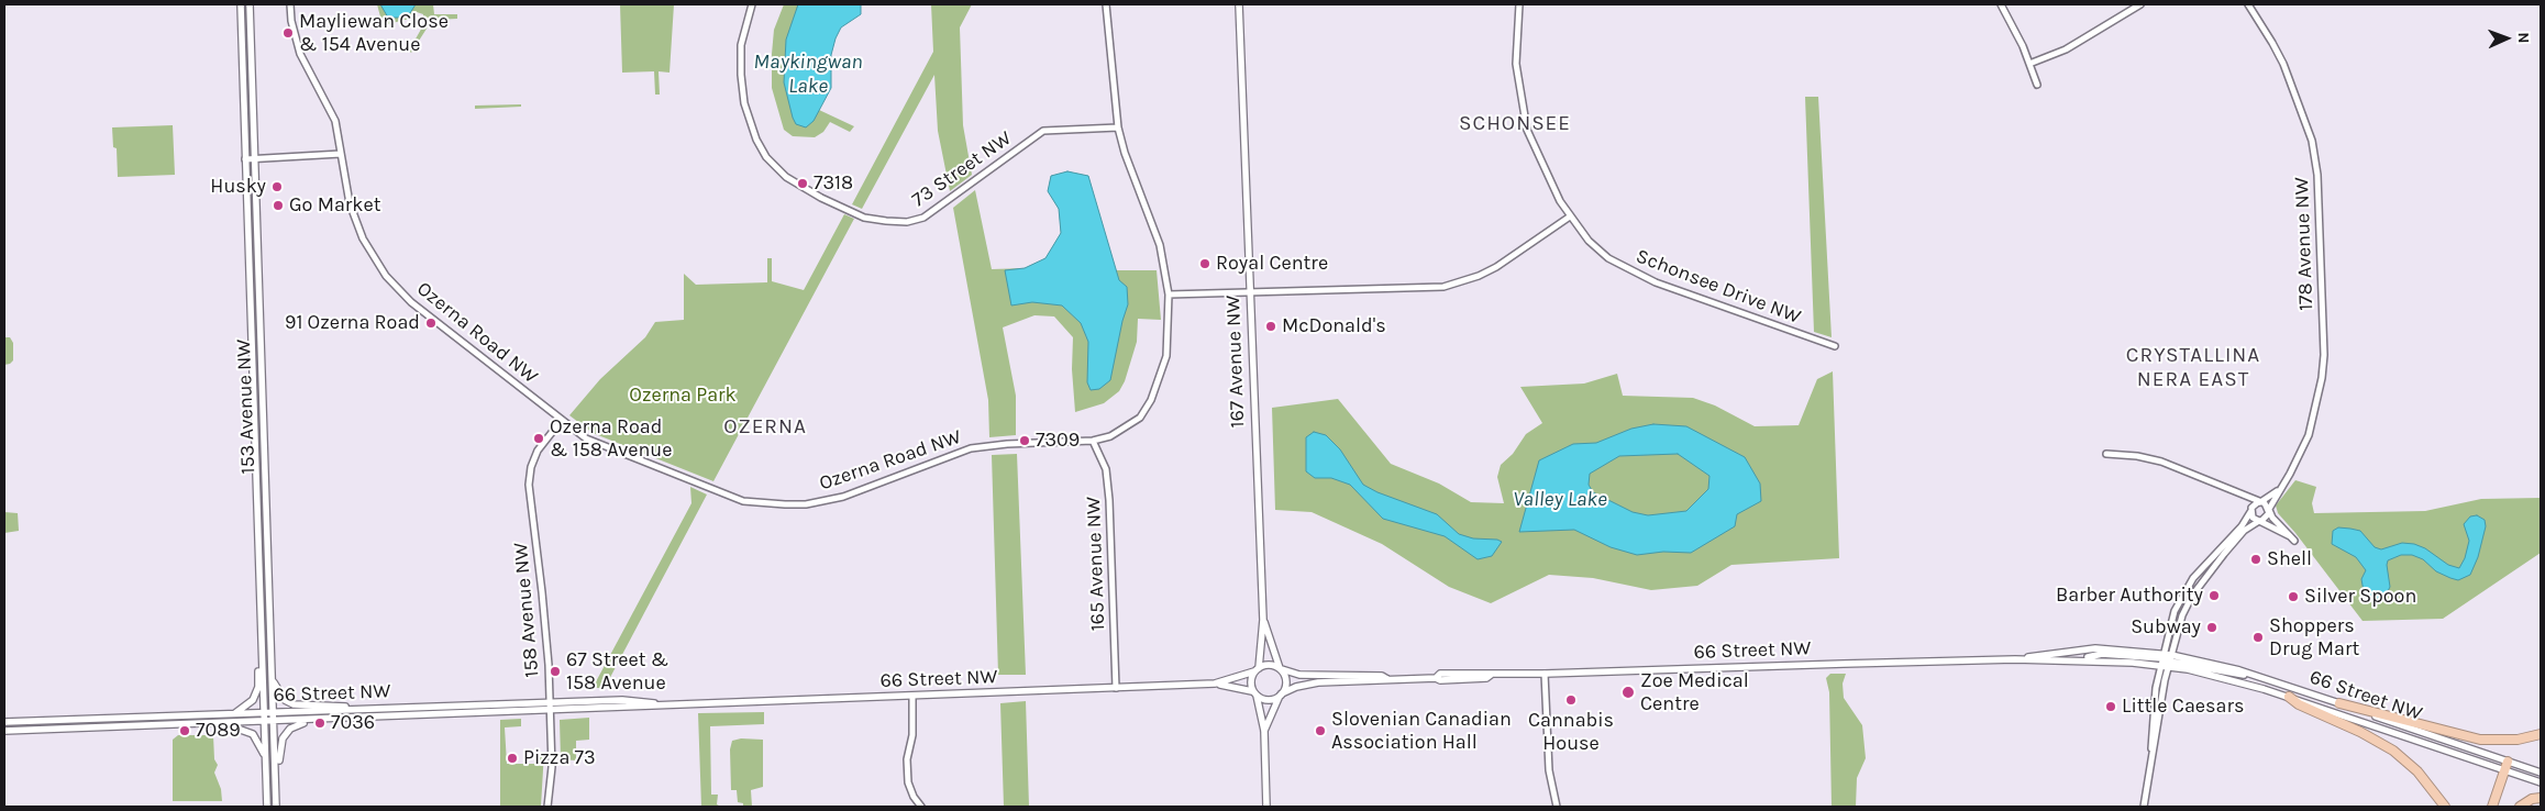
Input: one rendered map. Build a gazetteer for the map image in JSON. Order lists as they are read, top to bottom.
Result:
{
  "streets": {
    "main road": ["167 Avenue NW", "153 Avenue NW", "66 Street NW"],
    "street": [
      "73 Street NW",
      "178 Avenue NW",
      "Schonsee Drive NW",
      "Ozerna Road NW",
      "165 Avenue NW",
      "158 Avenue NW"
    ]
  },
  "crossings": [
    ["73 Street NW", "Ozerna Road NW"],
    ["Ozerna Road NW", "165 Avenue NW"],
    ["Ozerna Road NW", "158 Avenue NW"],
    ["167 Avenue NW", "66 Street NW"],
    ["153 Avenue NW", "66 Street NW"],
    ["165 Avenue NW", "66 Street NW"],
    ["158 Avenue NW", "66 Street NW"]
  ],
  "districts": ["SCHONSEE", "CRYSTALLINA NERA EAST", "OZERNA"],
  "water": ["Maykingwan Lake", "Valley Lake"],
  "parks": ["Ozerna Park"],
  "places": [
    "Mayliewan Close & 154 Avenue",
    "7318",
    "Husky",
    "Go Market",
    "Royal Centre",
    "91 Ozerna Road",
    "McDonald's",
    "Ozerna Road & 158 Avenue",
    "7309",
    "Shell",
    "Barber Authority",
    "Silver Spoon",
    "Subway",
    "Shoppers Drug Mart",
    "67 Street & 158 Avenue",
    "Zoe Medical Centre",
    "Cannabis House",
    "Little Caesars",
    "7036",
    "7089",
    "Slovenian Canadian Association Hall",
    "Pizza 73"
  ],
  "north": "right"
}
